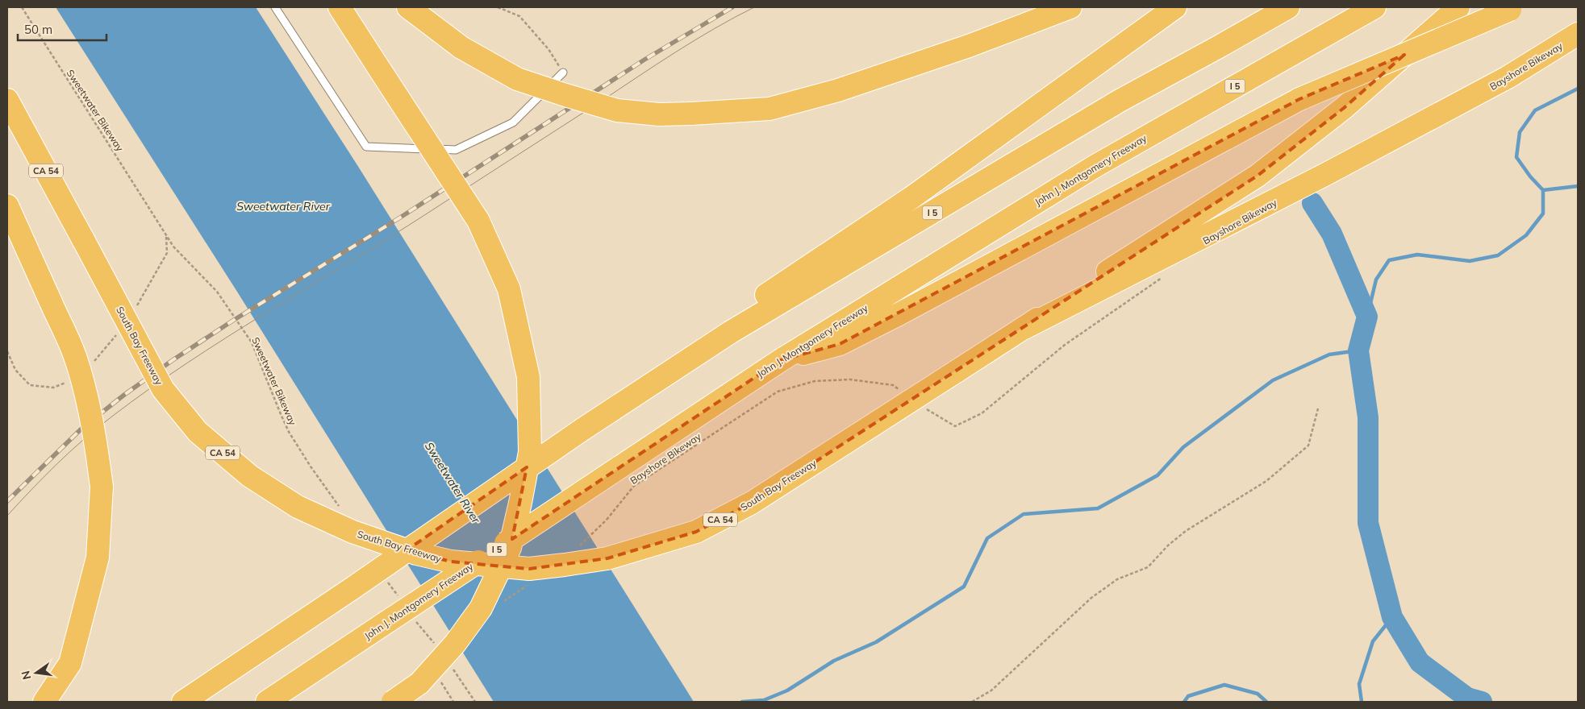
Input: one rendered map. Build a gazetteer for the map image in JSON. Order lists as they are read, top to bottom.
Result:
{
  "streets": {
    "highway": [
      "I 5",
      "John J. Montgomery Freeway",
      "CA 54",
      "South Bay Freeway"
    ],
    "path": ["Bayshore Bikeway", "Sweetwater Bikeway"]
  },
  "water": ["Sweetwater River"],
  "scale_bar": "50 m",
  "north": "left"
}
